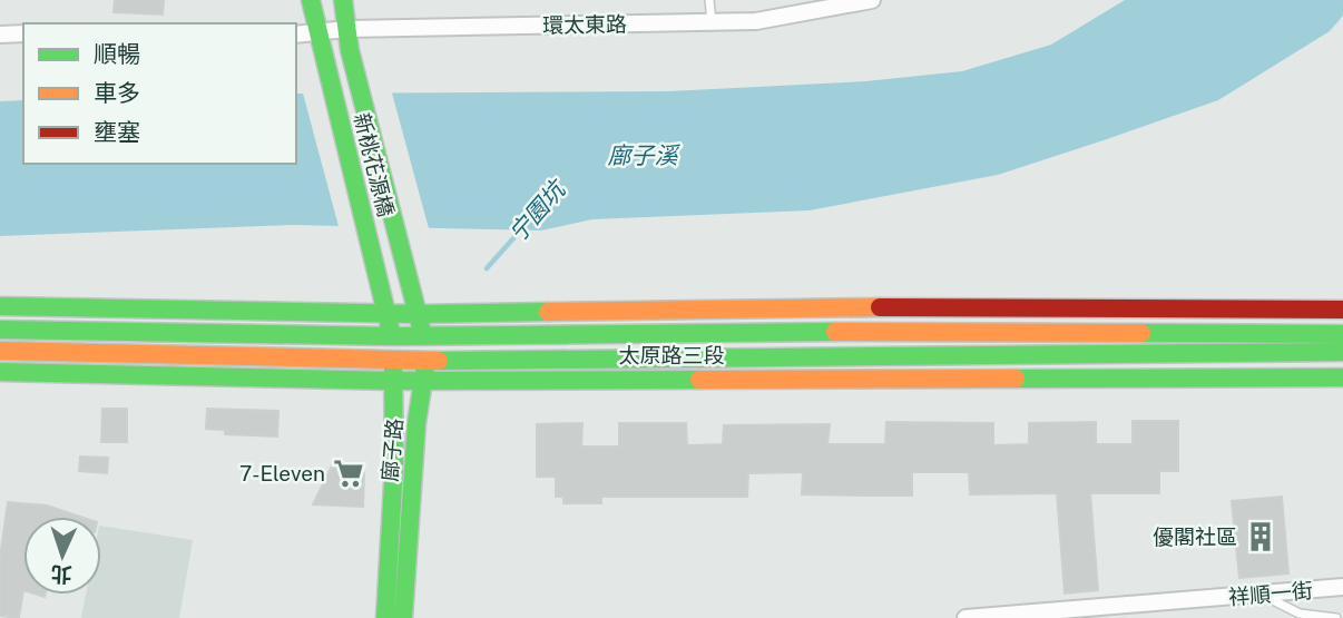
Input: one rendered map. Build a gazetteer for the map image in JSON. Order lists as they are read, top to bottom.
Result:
{
  "streets": {
    "main road": ["新桃花源橋", "太原路三段", "廍子路"],
    "street": ["環太東路", "祥順一街"]
  },
  "crossings": [
    ["環太東路", "新桃花源橋"],
    ["新桃花源橋", "廍子路"],
    ["太原路三段", "廍子路"]
  ],
  "water": ["廍子溪", "宁園坑"],
  "places": {
    "supermarket": ["7-Eleven"],
    "building": ["優閣社區"]
  },
  "legend": ["順暢", "車多", "壅塞"],
  "north": "bottom"
}
